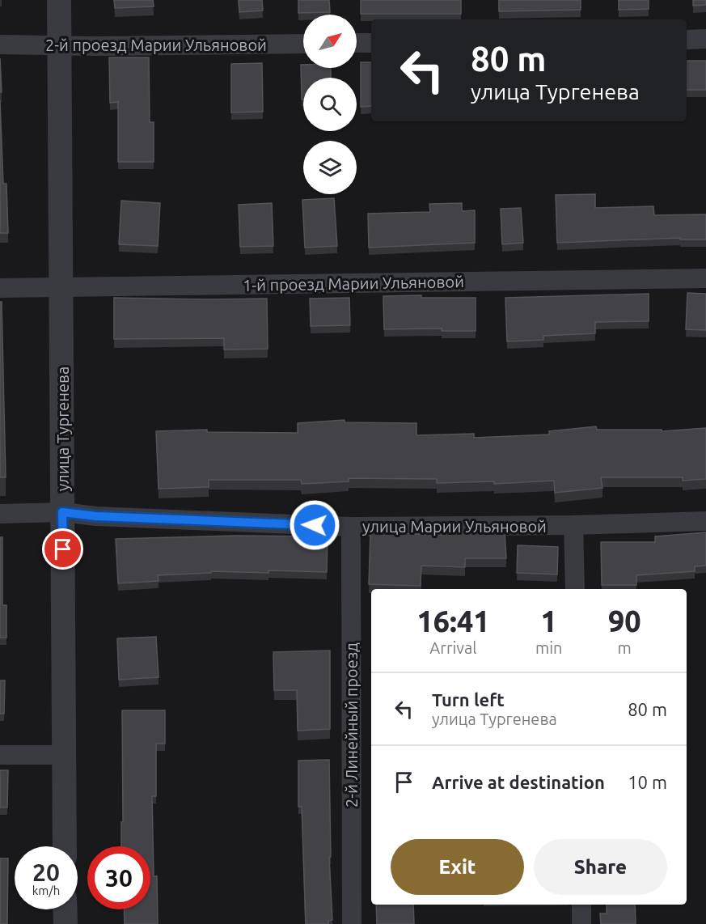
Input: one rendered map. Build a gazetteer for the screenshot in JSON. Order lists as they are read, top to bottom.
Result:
{
  "streets": {
    "street": [
      "2-й проезд Марии Ульяновой",
      "1-й проезд Марии Ульяновой",
      "улица Тургенева",
      "улица Марии Ульяновой",
      "2-й Линейный проезд"
    ]
  },
  "crossings": [
    ["2-й проезд Марии Ульяновой", "улица Тургенева"],
    ["1-й проезд Марии Ульяновой", "улица Тургенева"],
    ["улица Тургенева", "улица Марии Ульяновой"],
    ["улица Марии Ульяновой", "2-й Линейный проезд"]
  ],
  "north": "top right",
  "page": {
    "turn": ["80 m", "улица Тургенева"],
    "eta": [
      "16:41",
      "Arrival",
      "1",
      "min",
      "90",
      "m"
    ],
    "list": [
      {
        "name": "Turn left",
        "note": "улица Тургенева",
        "value": "80 m"
      },
      {
        "name": "Arrive at destination",
        "value": "10 m"
      }
    ],
    "buttons": ["Exit", "Share"],
    "speed": "20 km/h",
    "limit": "30"
  }
}
